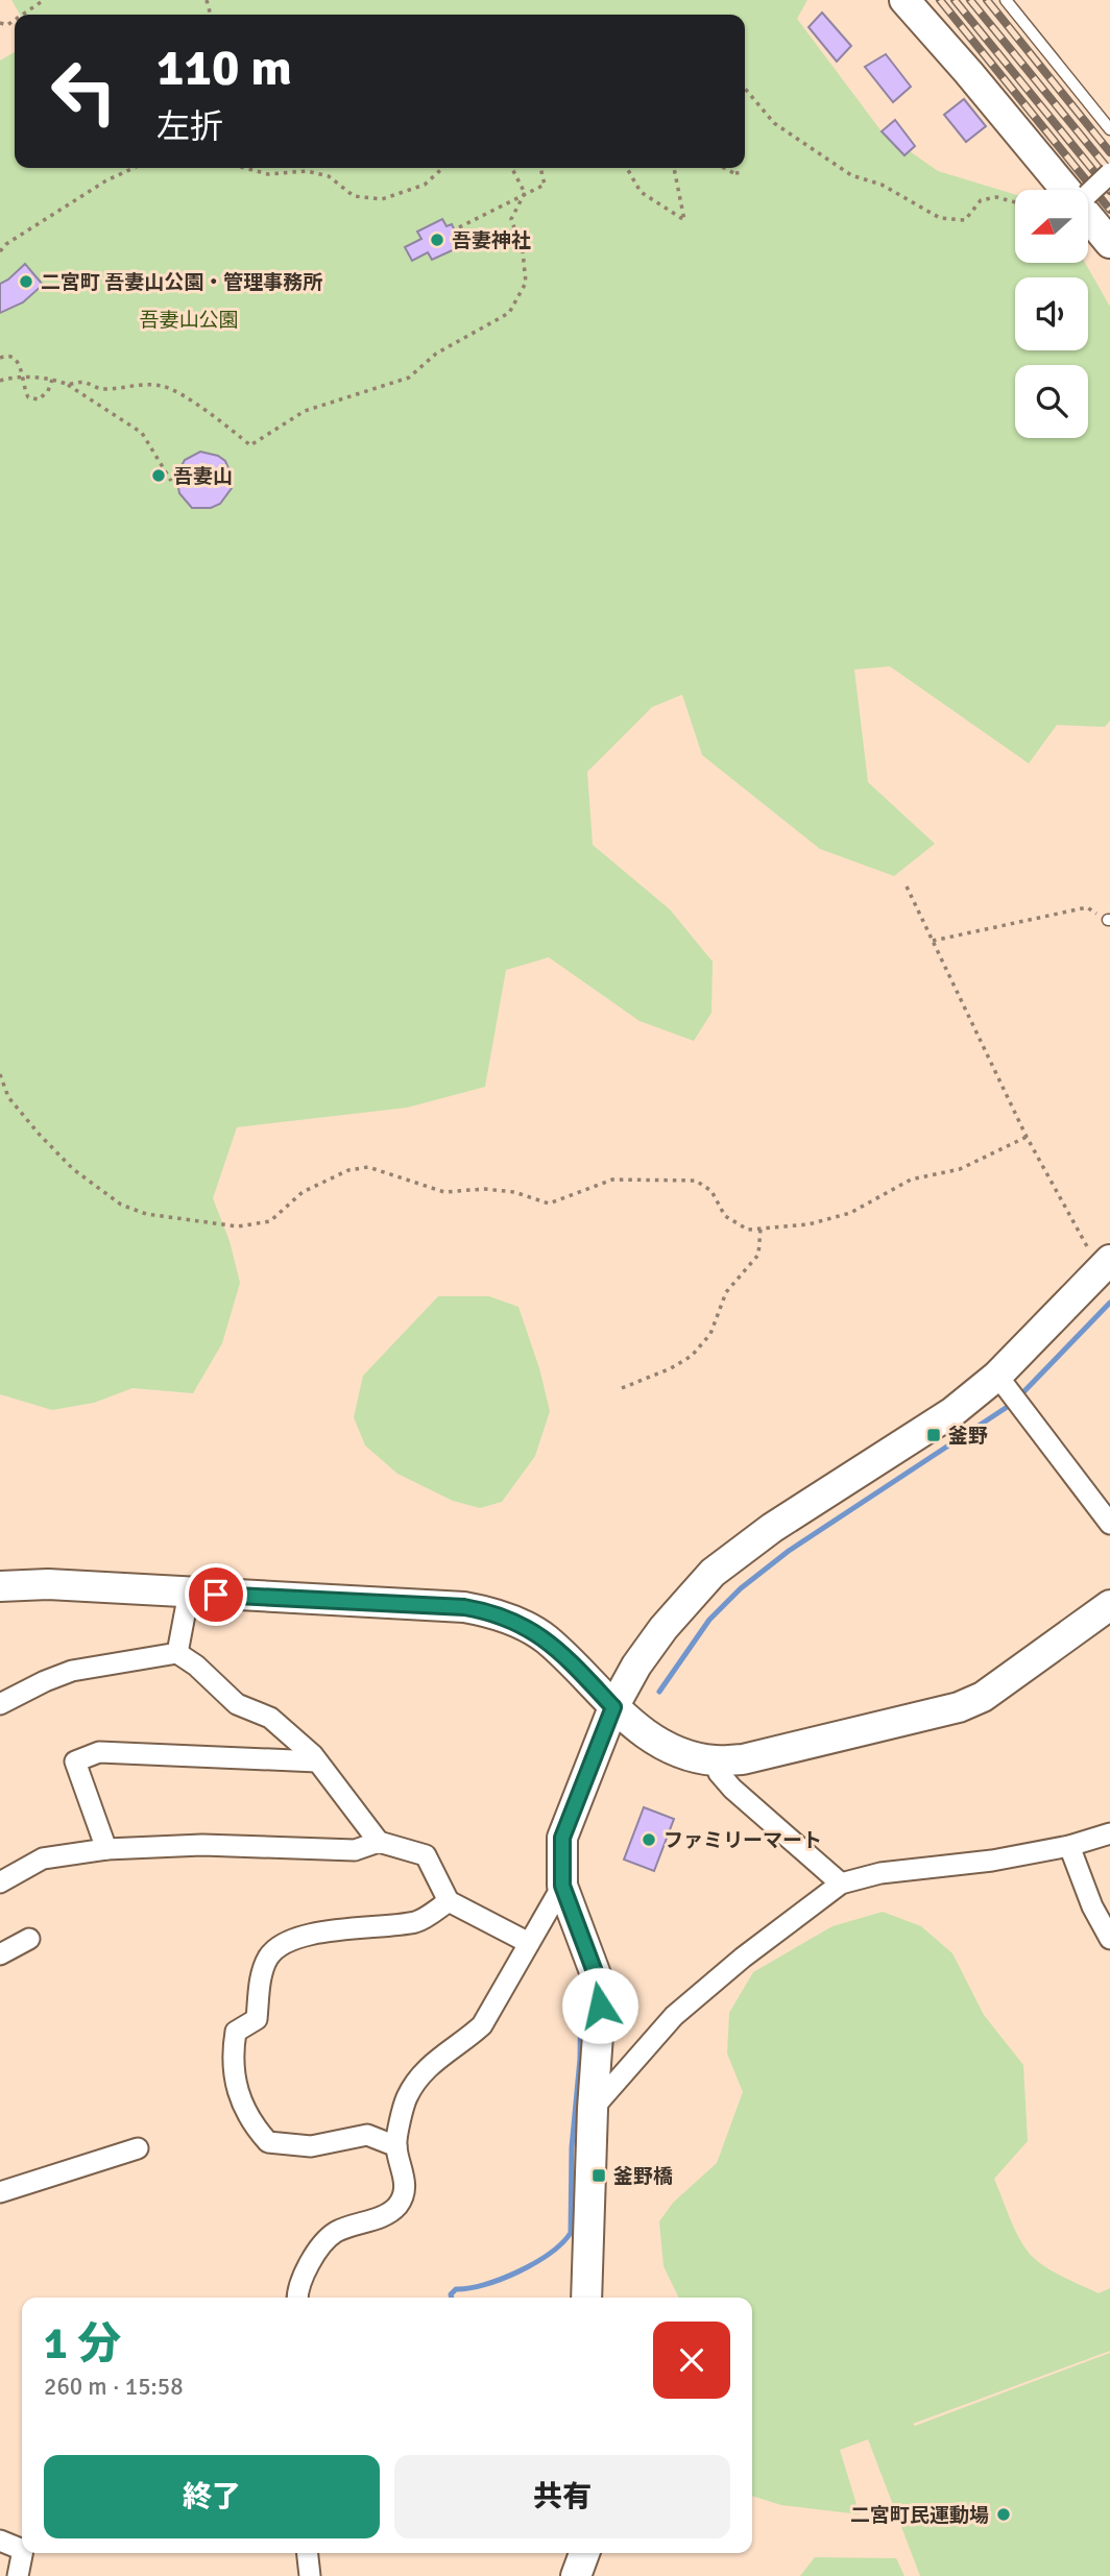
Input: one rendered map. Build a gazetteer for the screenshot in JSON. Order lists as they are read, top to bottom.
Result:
{
  "parks": ["吾妻山公園"],
  "places": {
    "other": [
      "吾妻神社",
      "二宮町 吾妻山公園・管理事務所",
      "吾妻山",
      "ファミリーマート",
      "二宮町民運動場"
    ],
    "transit": ["釜野", "釜野橋"]
  },
  "north": "left",
  "page": {
    "turn": ["110 m", "左折"],
    "heading": ["1 分", "260 m · 15:58"],
    "buttons": ["終了", "共有"]
  }
}
